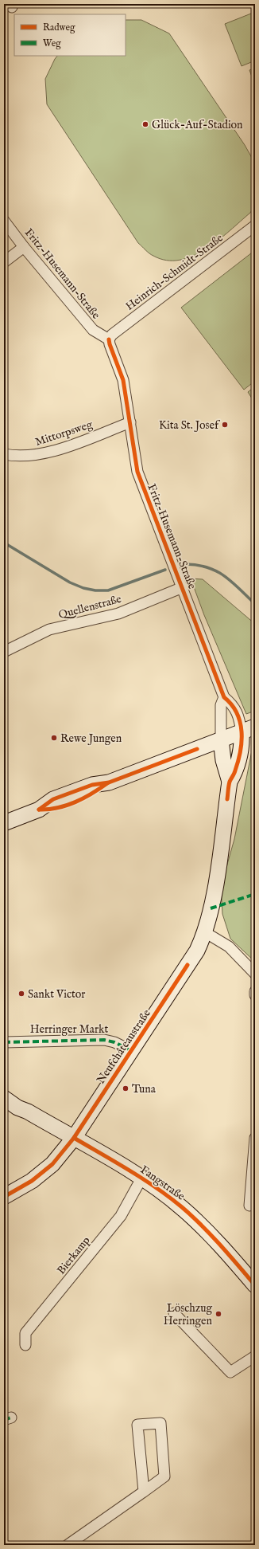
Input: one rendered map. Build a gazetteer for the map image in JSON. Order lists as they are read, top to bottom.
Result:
{
  "streets": {
    "main road": ["Neufchâteaustraße", "Fangstraße"],
    "street": [
      "Heinrich-Schmidt-Straße",
      "Fritz-Husemann-Straße",
      "Mittorpsweg",
      "Quellenstraße",
      "Herringer Markt",
      "Bierkamp"
    ]
  },
  "crossings": [
    ["Heinrich-Schmidt-Straße", "Fritz-Husemann-Straße"],
    ["Fritz-Husemann-Straße", "Mittorpsweg"],
    ["Fritz-Husemann-Straße", "Quellenstraße"],
    ["Fritz-Husemann-Straße", "Neufchâteaustraße"],
    ["Herringer Markt", "Neufchâteaustraße"],
    ["Neufchâteaustraße", "Fangstraße"],
    ["Fangstraße", "Bierkamp"]
  ],
  "places": [
    "Glück-Auf-Stadion",
    "Kita St. Josef",
    "Rewe Jungen",
    "Sankt Victor",
    "Tuna",
    "Löschzug Herringen"
  ],
  "legend": ["Radweg", "Weg"]
}
